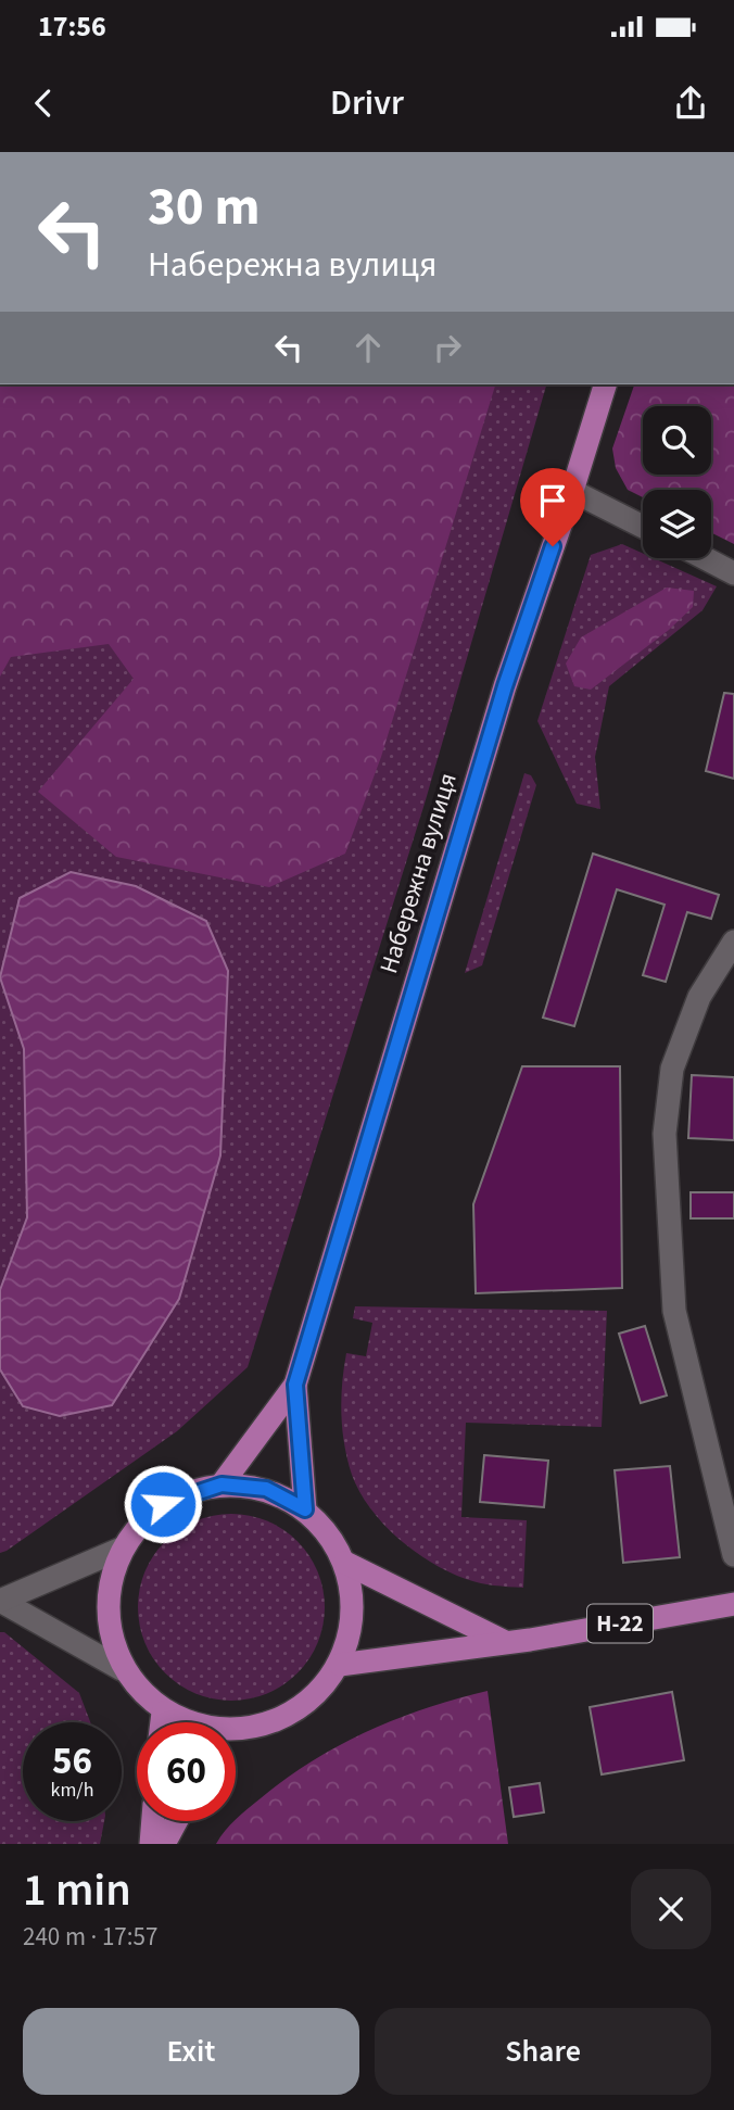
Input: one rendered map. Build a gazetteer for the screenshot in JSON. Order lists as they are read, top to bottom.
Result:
{
  "streets": {
    "main road": ["Набережна вулиця", "Н-22"]
  },
  "page": {
    "status": "17:56",
    "header": "Drivr",
    "turn": ["30 m", "Набережна вулиця"],
    "speed": "56 km/h",
    "limit": "60",
    "heading": ["1 min", "240 m · 17:57"],
    "buttons": ["Exit", "Share"]
  }
}
